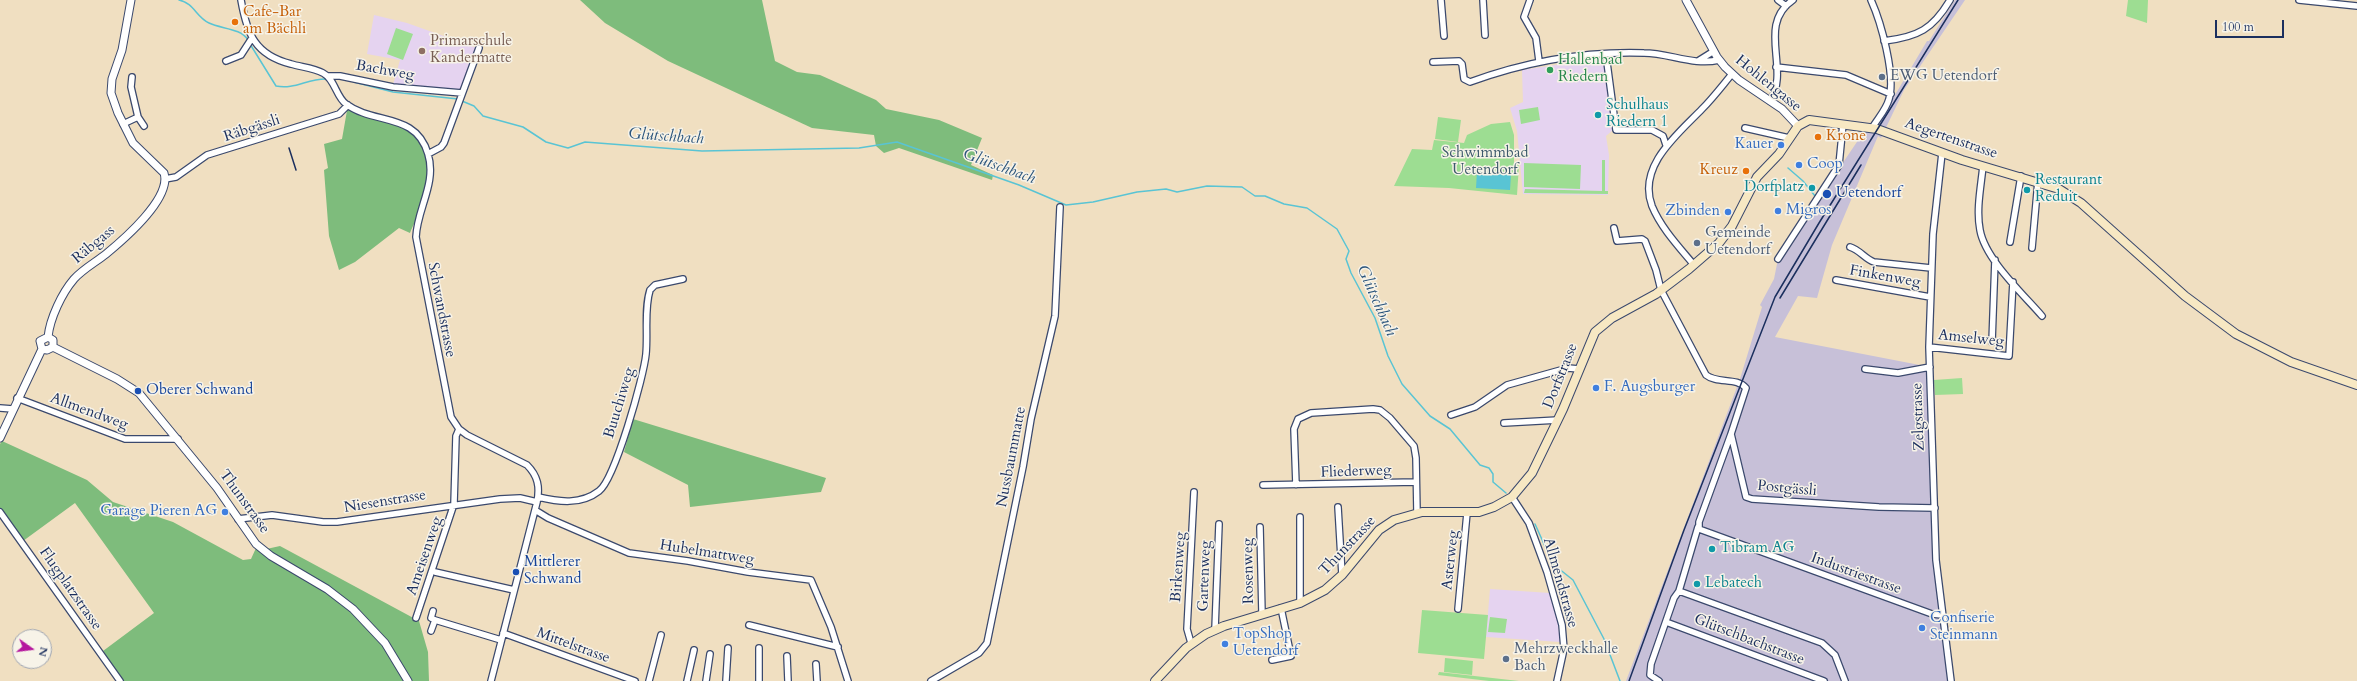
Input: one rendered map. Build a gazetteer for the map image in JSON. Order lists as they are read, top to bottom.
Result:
{
  "streets": {
    "main road": ["Aegertenstrasse", "Dorfstrasse", "Thunstrasse"],
    "street": [
      "Bachweg",
      "Hohlengasse",
      "Räbgässli",
      "Räbgass",
      "Finkenweg",
      "Schwandstrasse",
      "Amselweg",
      "Buuchiweg",
      "Allmendweg",
      "Zelgstrasse",
      "Nussbaummatte",
      "Fliederweg",
      "Postgässli",
      "Niesenstrasse",
      "Hubelmattweg",
      "Ameisenweg",
      "Asterweg",
      "Birkenweg",
      "Rosenweg",
      "Industriestrasse",
      "Gartenweg",
      "Allmendstrasse",
      "Flugplatzstrasse",
      "Glütschbachstrasse",
      "Mittelstrasse"
    ]
  },
  "crossings": [
    ["Hohlengasse", "Dorfstrasse"],
    ["Räbgässli", "Räbgass"],
    ["Räbgässli", "Schwandstrasse"],
    ["Aegertenstrasse", "Amselweg"],
    ["Aegertenstrasse", "Zelgstrasse"],
    ["Räbgass", "Thunstrasse"],
    ["Finkenweg", "Zelgstrasse"],
    ["Schwandstrasse", "Buuchiweg"],
    ["Schwandstrasse", "Niesenstrasse"],
    ["Schwandstrasse", "Hubelmattweg"],
    ["Schwandstrasse", "Ameisenweg"],
    ["Schwandstrasse", "Mittelstrasse"],
    ["Amselweg", "Zelgstrasse"],
    ["Dorfstrasse", "Thunstrasse"],
    ["Dorfstrasse", "Allmendstrasse"],
    ["Buuchiweg", "Niesenstrasse"],
    ["Allmendweg", "Thunstrasse"],
    ["Zelgstrasse", "Postgässli"],
    ["Zelgstrasse", "Industriestrasse"],
    ["Thunstrasse", "Niesenstrasse"],
    ["Thunstrasse", "Asterweg"],
    ["Thunstrasse", "Birkenweg"],
    ["Thunstrasse", "Rosenweg"],
    ["Thunstrasse", "Gartenweg"],
    ["Thunstrasse", "Allmendstrasse"],
    ["Niesenstrasse", "Ameisenweg"]
  ],
  "water": ["Glütschbach"],
  "parks": ["Schwimmbad Uetendorf"],
  "places": [
    "Cafe-Bar am Bächli",
    "Primarschule Kandermatte",
    "Hallenbad Riedern",
    "EWG Uetendorf",
    "Schulhaus Riedern 1",
    "Krone",
    "Kauer",
    "Coop",
    "Kreuz",
    "Dorfplatz",
    "Restaurant Reduit",
    "Uetendorf",
    "Migros",
    "Zbinden",
    "Gemeinde Uetendorf",
    "F. Augsburger",
    "Oberer Schwand",
    "Garage Pieren AG",
    "Tibram AG",
    "Mittlerer Schwand",
    "Lebatech",
    "Confiserie Steinmann",
    "TopShop Uetendorf",
    "Mehrzweckhalle Bach"
  ],
  "scale_bar": "100 m",
  "north": "right"
}
